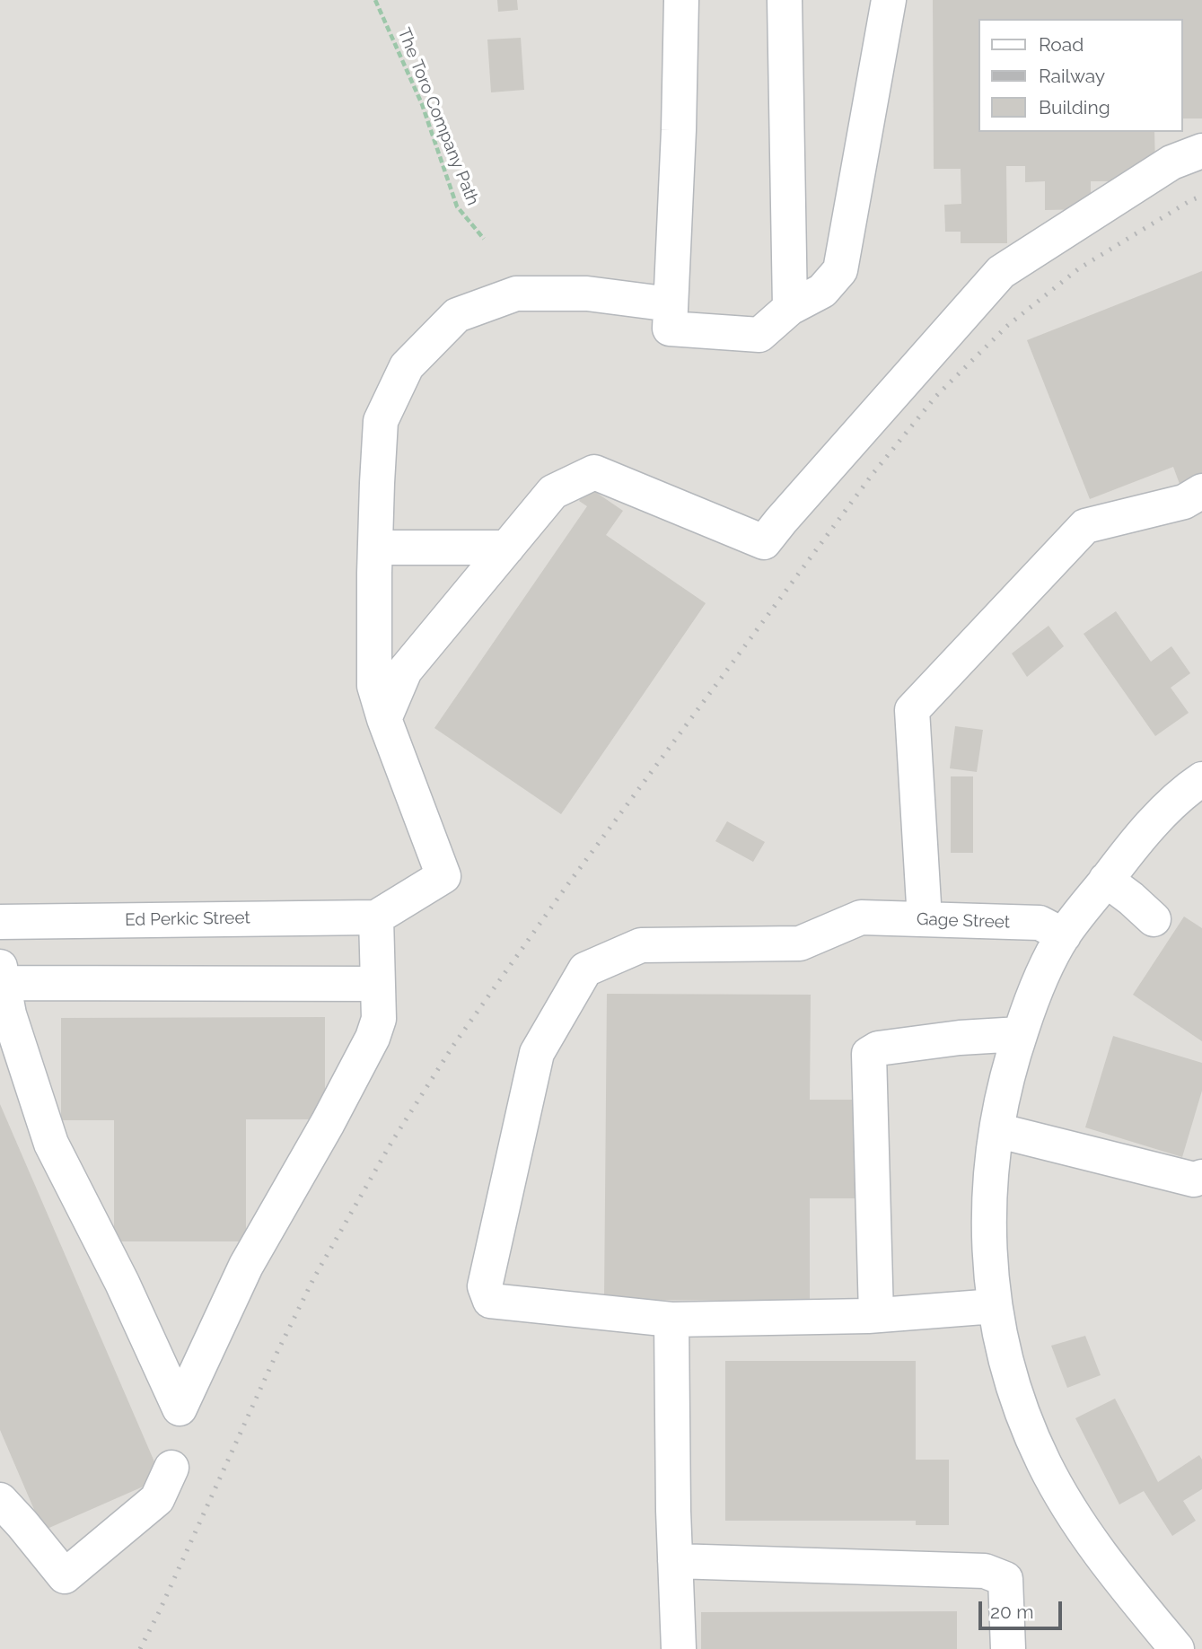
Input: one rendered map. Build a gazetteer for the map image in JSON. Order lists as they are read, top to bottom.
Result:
{
  "streets": {
    "street": ["Ed Perkic Street", "Gage Street"],
    "path": ["The Toro Company Path"]
  },
  "legend": ["Road", "Railway", "Building"],
  "scale_bar": "20 m"
}
